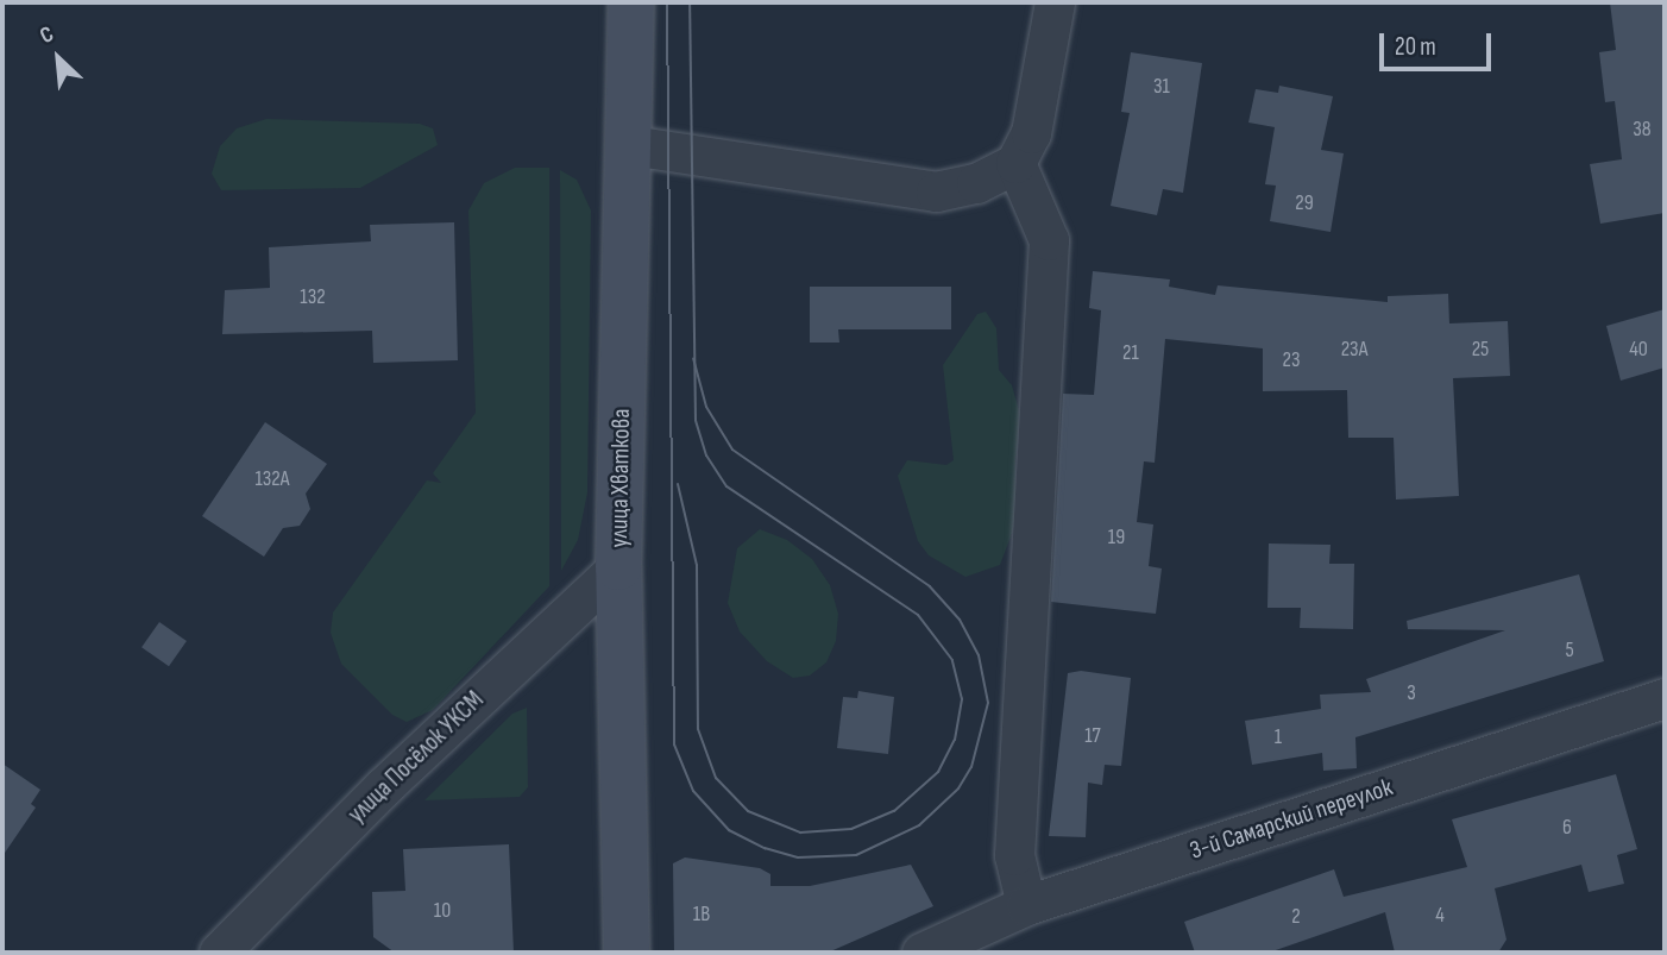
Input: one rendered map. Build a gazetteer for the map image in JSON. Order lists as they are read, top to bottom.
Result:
{
  "streets": {
    "main road": ["улица Хваткова"],
    "street": ["улица Посёлок УКСМ", "3-й Самарский переулок"]
  },
  "crossings": [
    ["улица Хваткова", "улица Посёлок УКСМ"]
  ],
  "house_numbers": [
    "31",
    "38",
    "29",
    "132",
    "23А",
    "25",
    "40",
    "21",
    "23",
    "132А",
    "19",
    "5",
    "3",
    "17",
    "1",
    "6",
    "10",
    "1В",
    "4",
    "2"
  ],
  "scale_bar": "20 m",
  "north": "top left"
}
